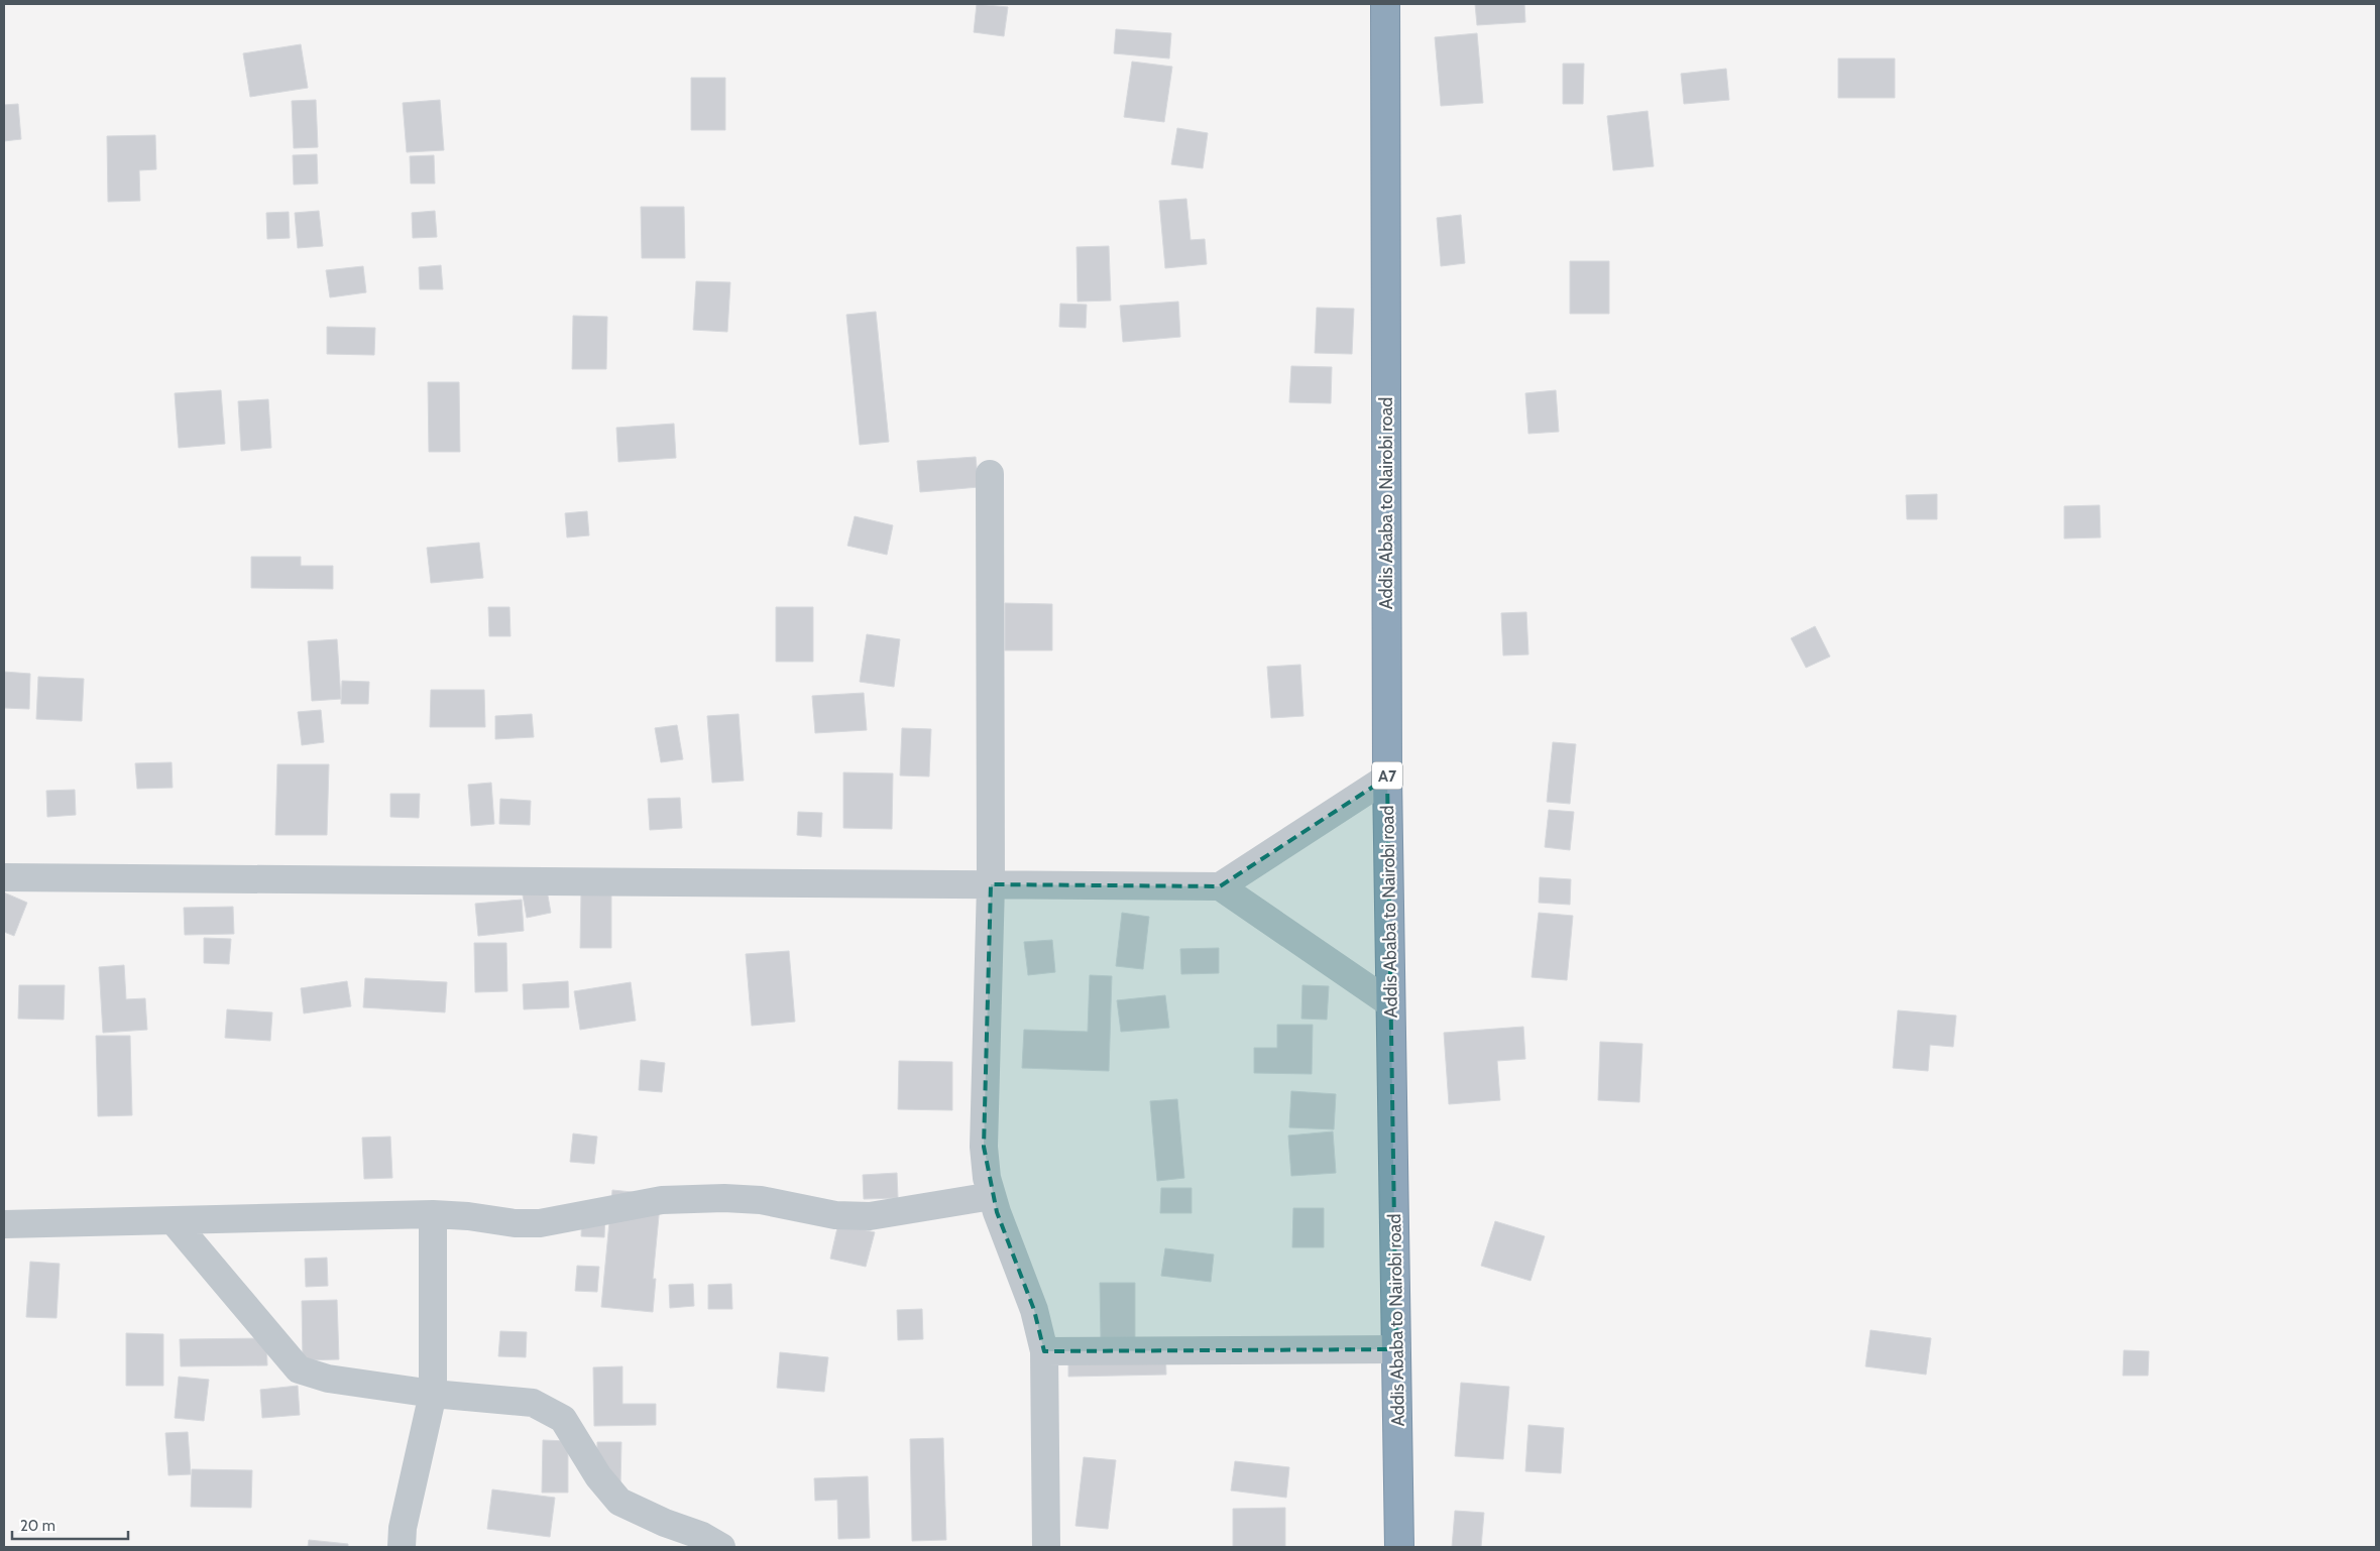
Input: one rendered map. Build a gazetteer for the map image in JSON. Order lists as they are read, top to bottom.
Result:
{
  "streets": {
    "highway": ["Addis Ababa to Nairobi road", "A7"]
  },
  "scale_bar": "20 m"
}
